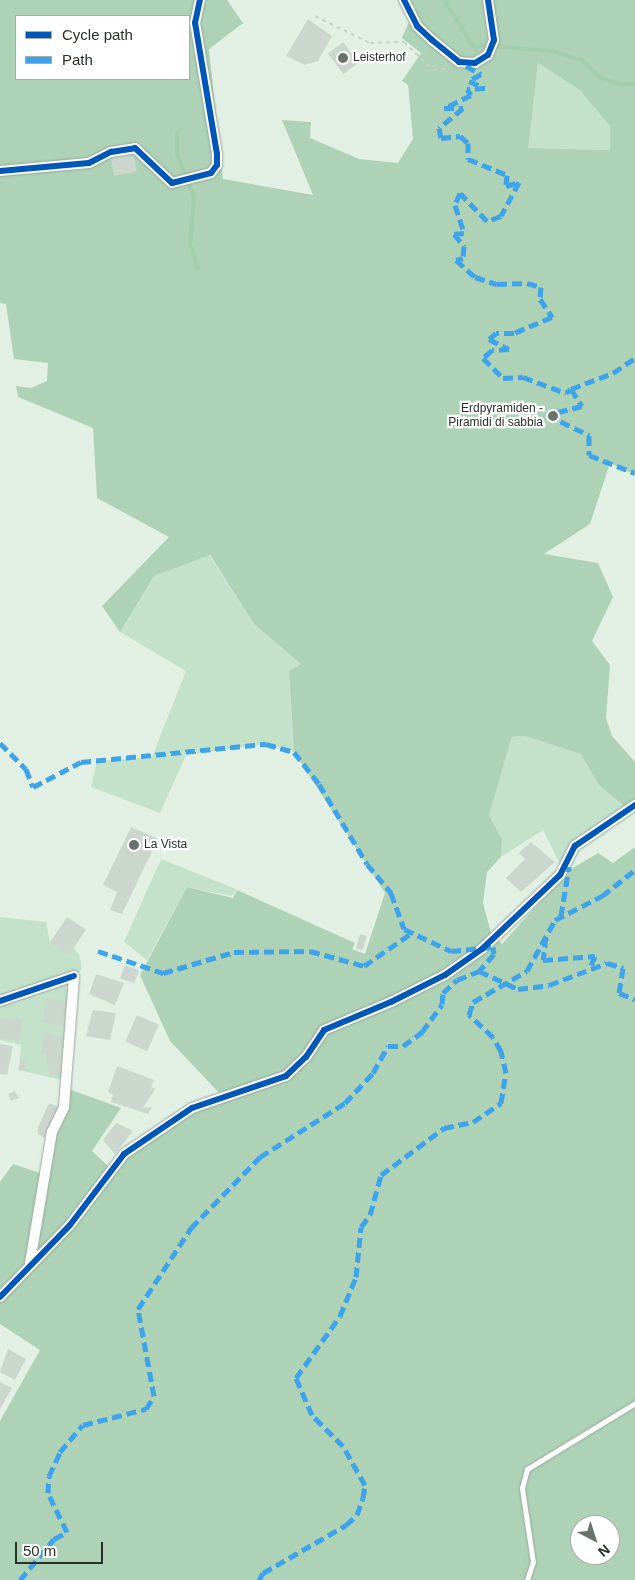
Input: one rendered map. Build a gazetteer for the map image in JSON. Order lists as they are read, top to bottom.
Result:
{
  "places": ["Leisterhof", "Erdpyramiden - Piramidi di sabbia", "La Vista"],
  "legend": ["Cycle path", "Path"],
  "scale_bar": "50 m",
  "north": "bottom right"
}
